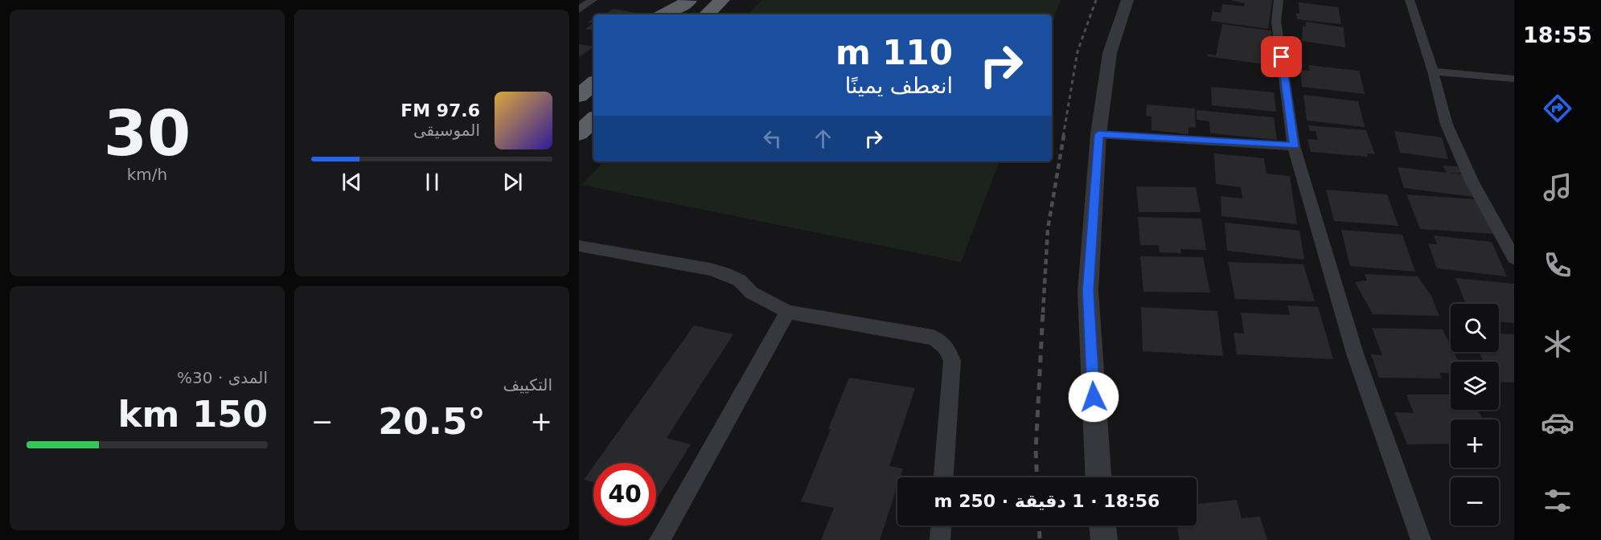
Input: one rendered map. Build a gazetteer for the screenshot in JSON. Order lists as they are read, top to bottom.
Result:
{
  "page": {
    "tabs": "18:55",
    "tile": [
      ["30", "km/h"],
      "التكييف",
      ["المدى · 30%", "150 km"]
    ],
    "turn": ["110 m", "انعطف يمينًا"],
    "song": ["97.6 FM", "الموسيقى"],
    "map_buttons": ["+", "−"],
    "heat": ["−", "20.5°", "+"],
    "limit": "40",
    "trip": "18:56 · 1 دقيقة · 250 m"
  }
}
